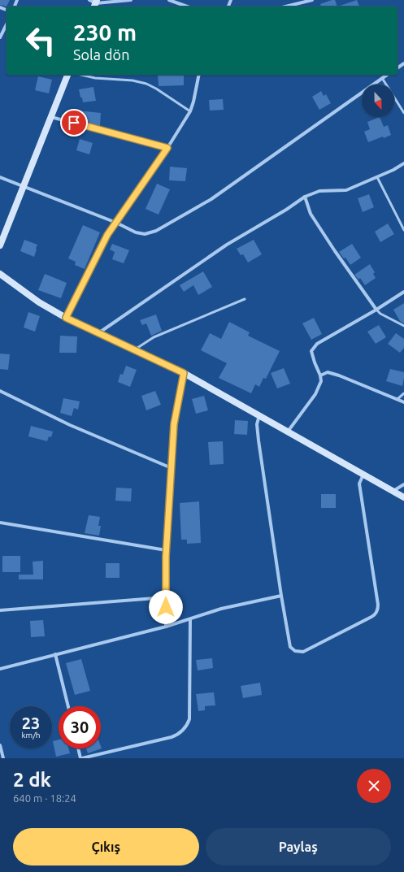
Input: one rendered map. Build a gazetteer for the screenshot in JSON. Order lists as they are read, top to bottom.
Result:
{
  "north": "bottom",
  "page": {
    "turn": ["230 m", "Sola dön"],
    "speed": "23 km/h",
    "limit": "30",
    "heading": ["2 dk", "640 m · 18:24"],
    "buttons": ["Çıkış", "Paylaş"]
  }
}
